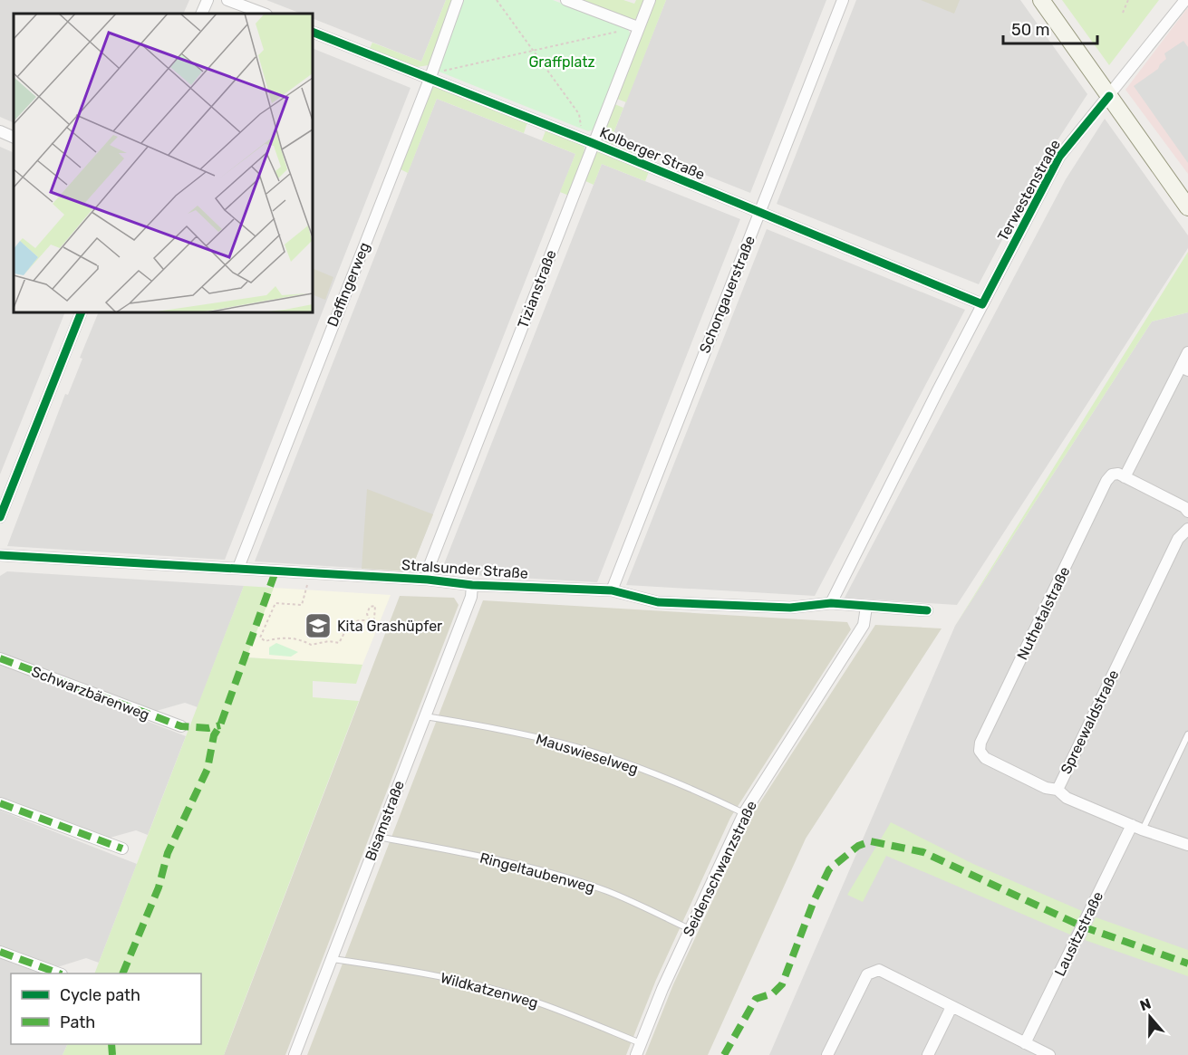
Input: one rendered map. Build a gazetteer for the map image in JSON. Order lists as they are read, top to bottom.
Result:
{
  "streets": {
    "street": [
      "Kolberger Straße",
      "Terwestenstraße",
      "Daffingerweg",
      "Tizianstraße",
      "Schongauerstraße",
      "Stralsunder Straße",
      "Nuthetalstraße",
      "Schwarzbärenweg",
      "Spreewaldstraße",
      "Bisamstraße",
      "Seidenschwanzstraße",
      "Lausitzstraße"
    ],
    "lane": ["Mauswieselweg", "Ringeltaubenweg", "Wildkatzenweg"]
  },
  "crossings": [
    ["Kolberger Straße", "Terwestenstraße"],
    ["Kolberger Straße", "Daffingerweg"],
    ["Kolberger Straße", "Tizianstraße"],
    ["Kolberger Straße", "Schongauerstraße"],
    ["Terwestenstraße", "Stralsunder Straße"],
    ["Daffingerweg", "Stralsunder Straße"],
    ["Tizianstraße", "Stralsunder Straße"],
    ["Schongauerstraße", "Stralsunder Straße"],
    ["Stralsunder Straße", "Bisamstraße"],
    ["Stralsunder Straße", "Seidenschwanzstraße"],
    ["Nuthetalstraße", "Spreewaldstraße"],
    ["Spreewaldstraße", "Lausitzstraße"],
    ["Mauswieselweg", "Bisamstraße"],
    ["Mauswieselweg", "Seidenschwanzstraße"],
    ["Bisamstraße", "Ringeltaubenweg"],
    ["Bisamstraße", "Wildkatzenweg"],
    ["Seidenschwanzstraße", "Ringeltaubenweg"],
    ["Seidenschwanzstraße", "Wildkatzenweg"]
  ],
  "parks": ["Graffplatz"],
  "places": {
    "school or university": ["Kita Grashüpfer"]
  },
  "legend": ["Cycle path", "Path"],
  "scale_bar": "50 m",
  "north": "top"
}
